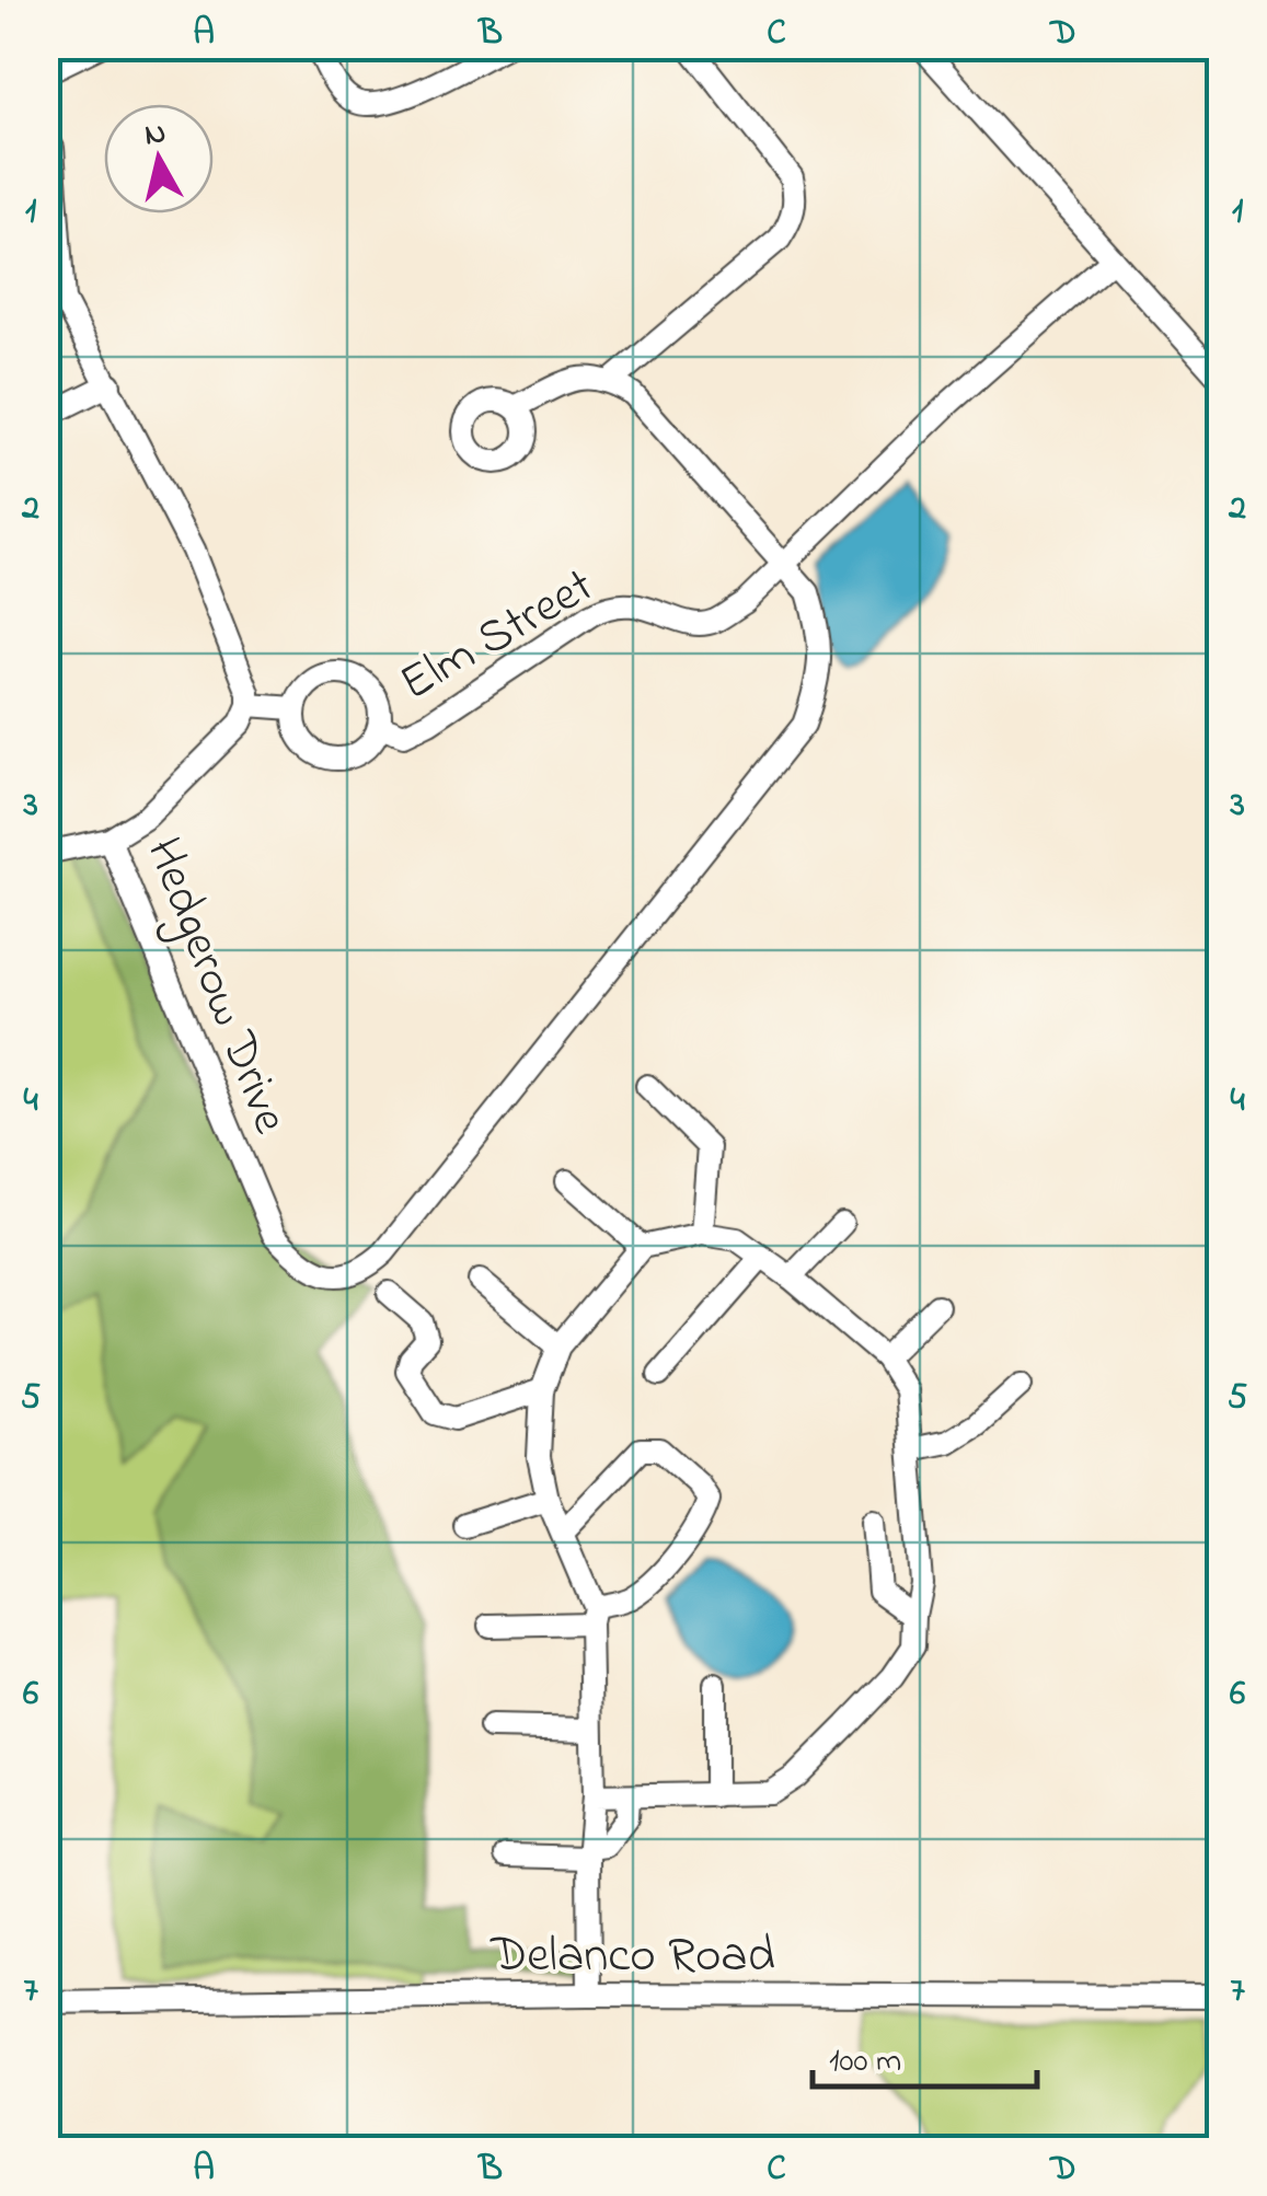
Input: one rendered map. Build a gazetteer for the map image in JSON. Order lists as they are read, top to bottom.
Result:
{
  "streets": {
    "street": ["Elm Street", "Hedgerow Drive", "Delanco Road"]
  },
  "crossings": [
    ["Elm Street", "Hedgerow Drive"]
  ],
  "scale_bar": "100 m",
  "north": "top",
  "grid": {
    "columns": [
      "A",
      "B",
      "C",
      "D"
    ],
    "rows": [
      "1",
      "2",
      "3",
      "4",
      "5",
      "6",
      "7"
    ]
  }
}
